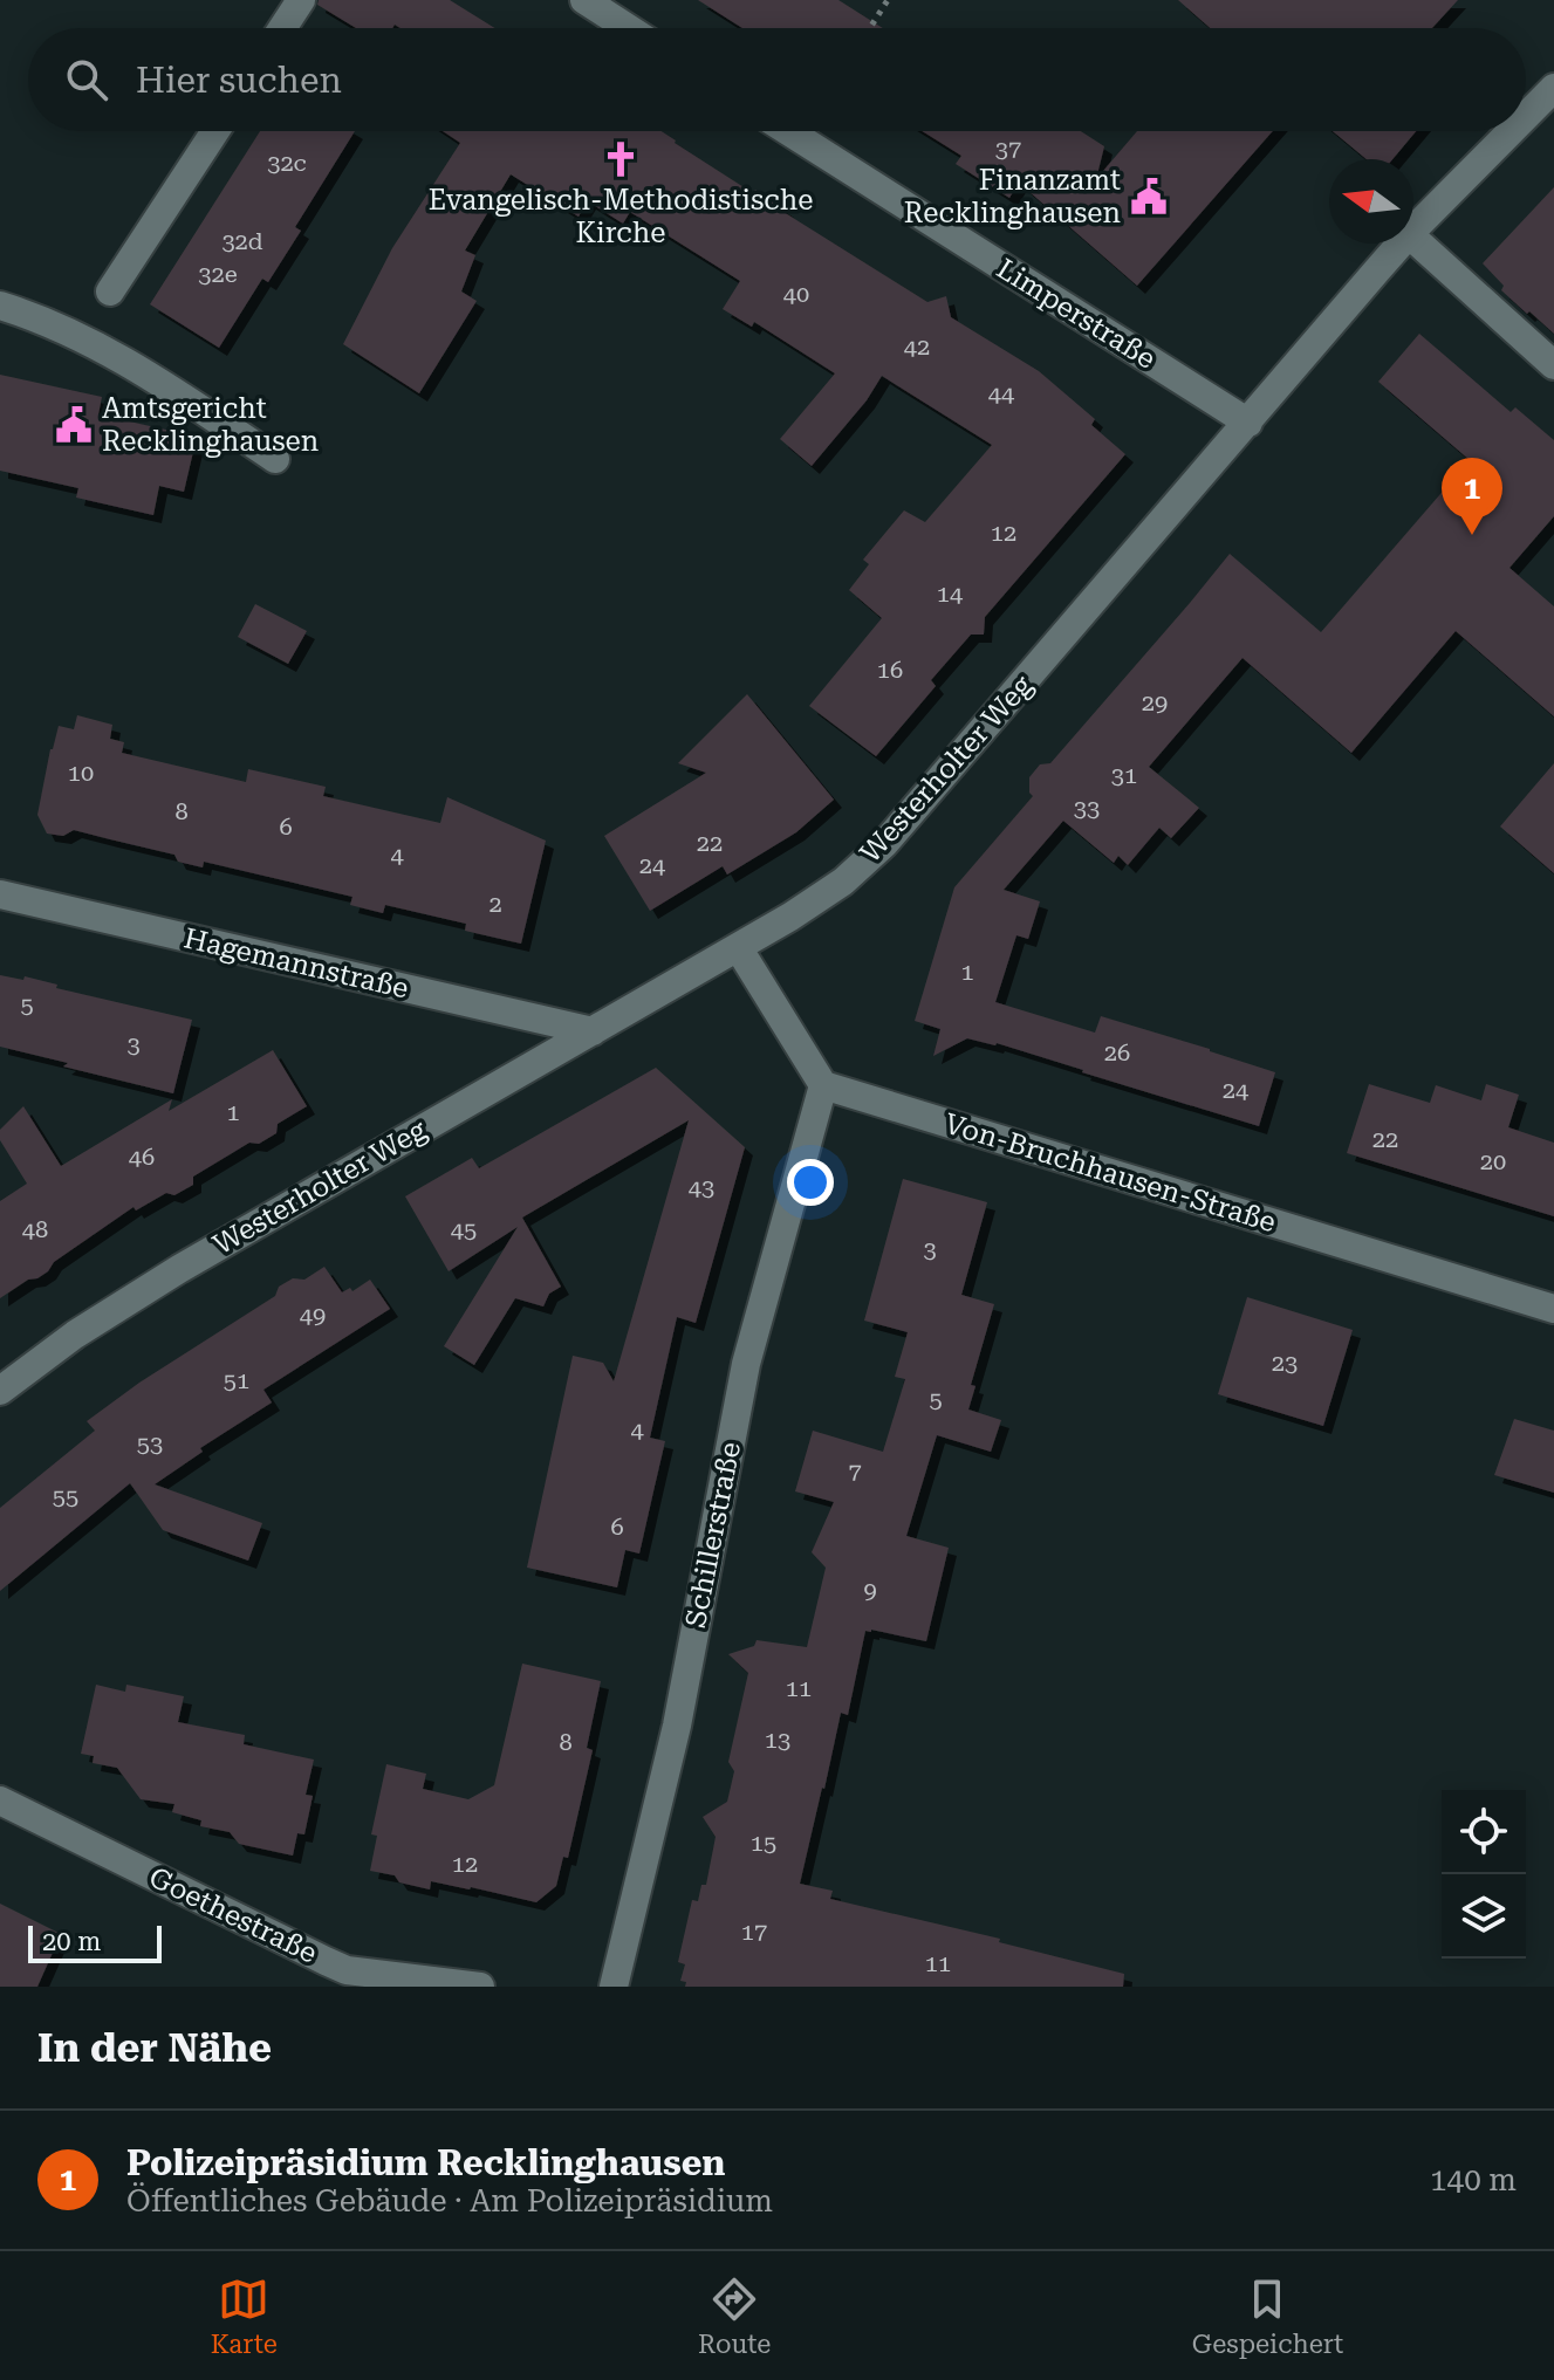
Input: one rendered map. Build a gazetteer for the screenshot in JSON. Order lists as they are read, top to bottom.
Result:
{
  "streets": {
    "street": [
      "Limperstraße",
      "Westerholter Weg",
      "Hagemannstraße",
      "Von-Bruchhausen-Straße",
      "Schillerstraße",
      "Goethestraße"
    ]
  },
  "crossings": [
    ["Limperstraße", "Westerholter Weg"],
    ["Westerholter Weg", "Hagemannstraße"],
    ["Von-Bruchhausen-Straße", "Schillerstraße"]
  ],
  "places": {
    "church": ["Evangelisch-Methodistische Kirche"],
    "public building": ["Finanzamt Recklinghausen", "Amtsgericht Recklinghausen"]
  },
  "house_numbers": [
    "37",
    "32c",
    "32d",
    "32e",
    "40",
    "42",
    "44",
    "12",
    "14",
    "16",
    "29",
    "10",
    "31",
    "33",
    "8",
    "6",
    "22",
    "4",
    "24",
    "2",
    "1",
    "5",
    "3",
    "26",
    "24",
    "1",
    "22",
    "46",
    "20",
    "43",
    "48",
    "45",
    "3",
    "49",
    "23",
    "51",
    "5",
    "4",
    "53",
    "7",
    "55",
    "6",
    "9",
    "11",
    "13",
    "8",
    "15",
    "12",
    "17",
    "11"
  ],
  "scale_bar": "20 m",
  "north": "left",
  "page": {
    "search": "Hier suchen",
    "pins": "1",
    "scale": "20 m",
    "heading": "In der Nähe",
    "list": [
      {
        "mark": "1",
        "name": "Polizeipräsidium Recklinghausen",
        "note": "Öffentliches Gebäude · Am Polizeipräsidium",
        "value": "140 m"
      }
    ],
    "nav": ["Karte", "Route", "Gespeichert"]
  }
}
